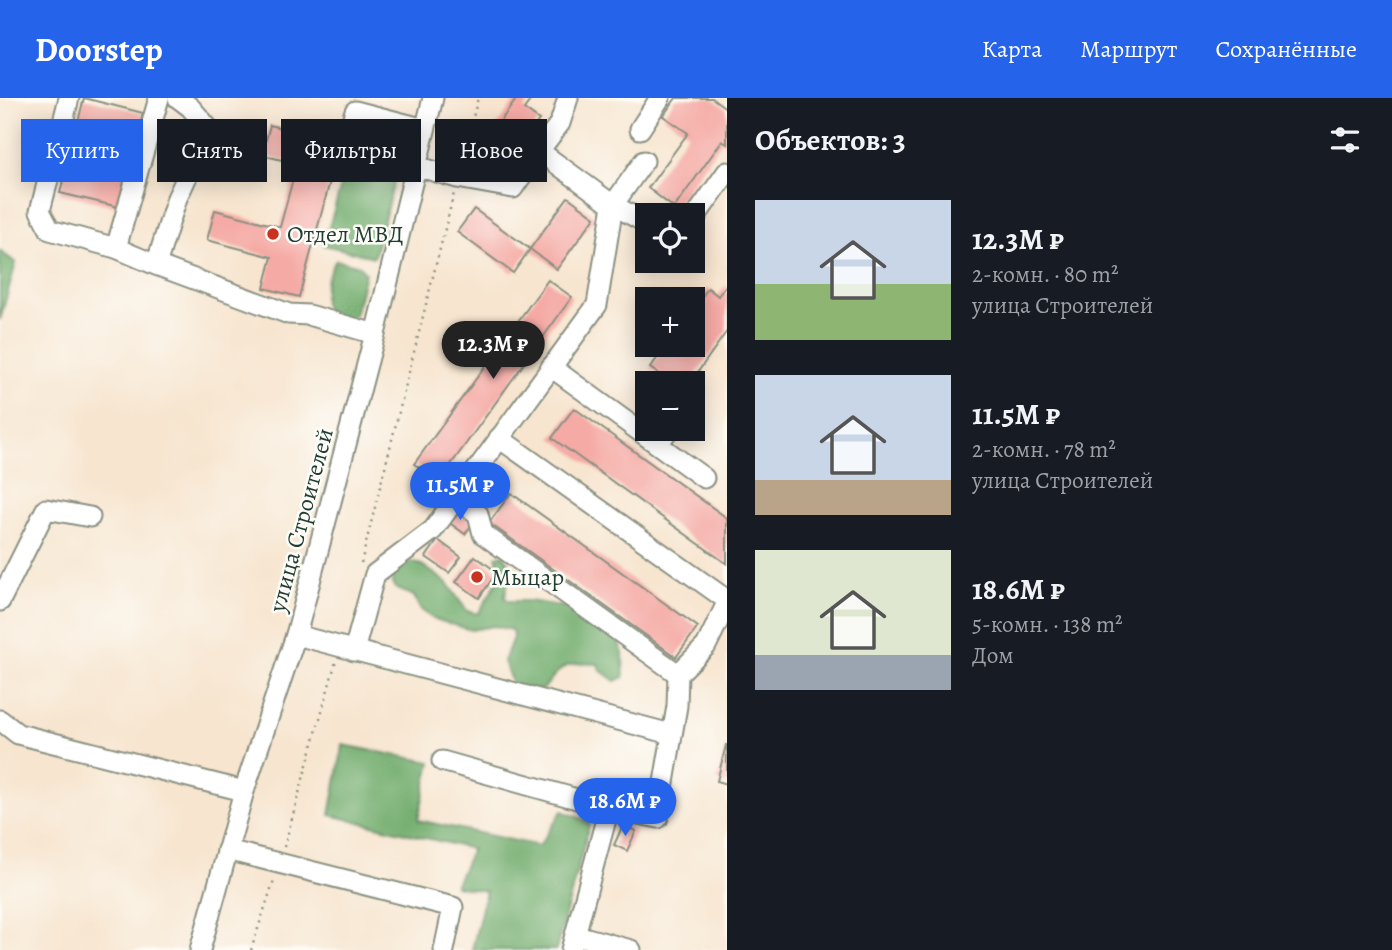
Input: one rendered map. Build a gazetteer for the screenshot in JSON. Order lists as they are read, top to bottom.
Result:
{
  "streets": {
    "street": ["улица Строителей"]
  },
  "places": ["Отдел МВД", "Мыцар"],
  "page": {
    "header": "Doorstep",
    "nav": ["Карта", "Маршрут", "Сохранённые"],
    "heading": "Объектов: 3",
    "chip": [
      "Купить",
      "Снять",
      "Фильтры",
      "Новое"
    ],
    "list": [
      {
        "name": "12.3M ₽",
        "note": "2-комн. · 80 m² · улица Строителей"
      },
      {
        "name": "11.5M ₽",
        "note": "2-комн. · 78 m² · улица Строителей"
      },
      {
        "name": "18.6M ₽",
        "note": "5-комн. · 138 m² · Дом"
      }
    ],
    "map_buttons": ["+", "−"],
    "price": ["12.3M ₽", "11.5M ₽", "18.6M ₽"]
  }
}
